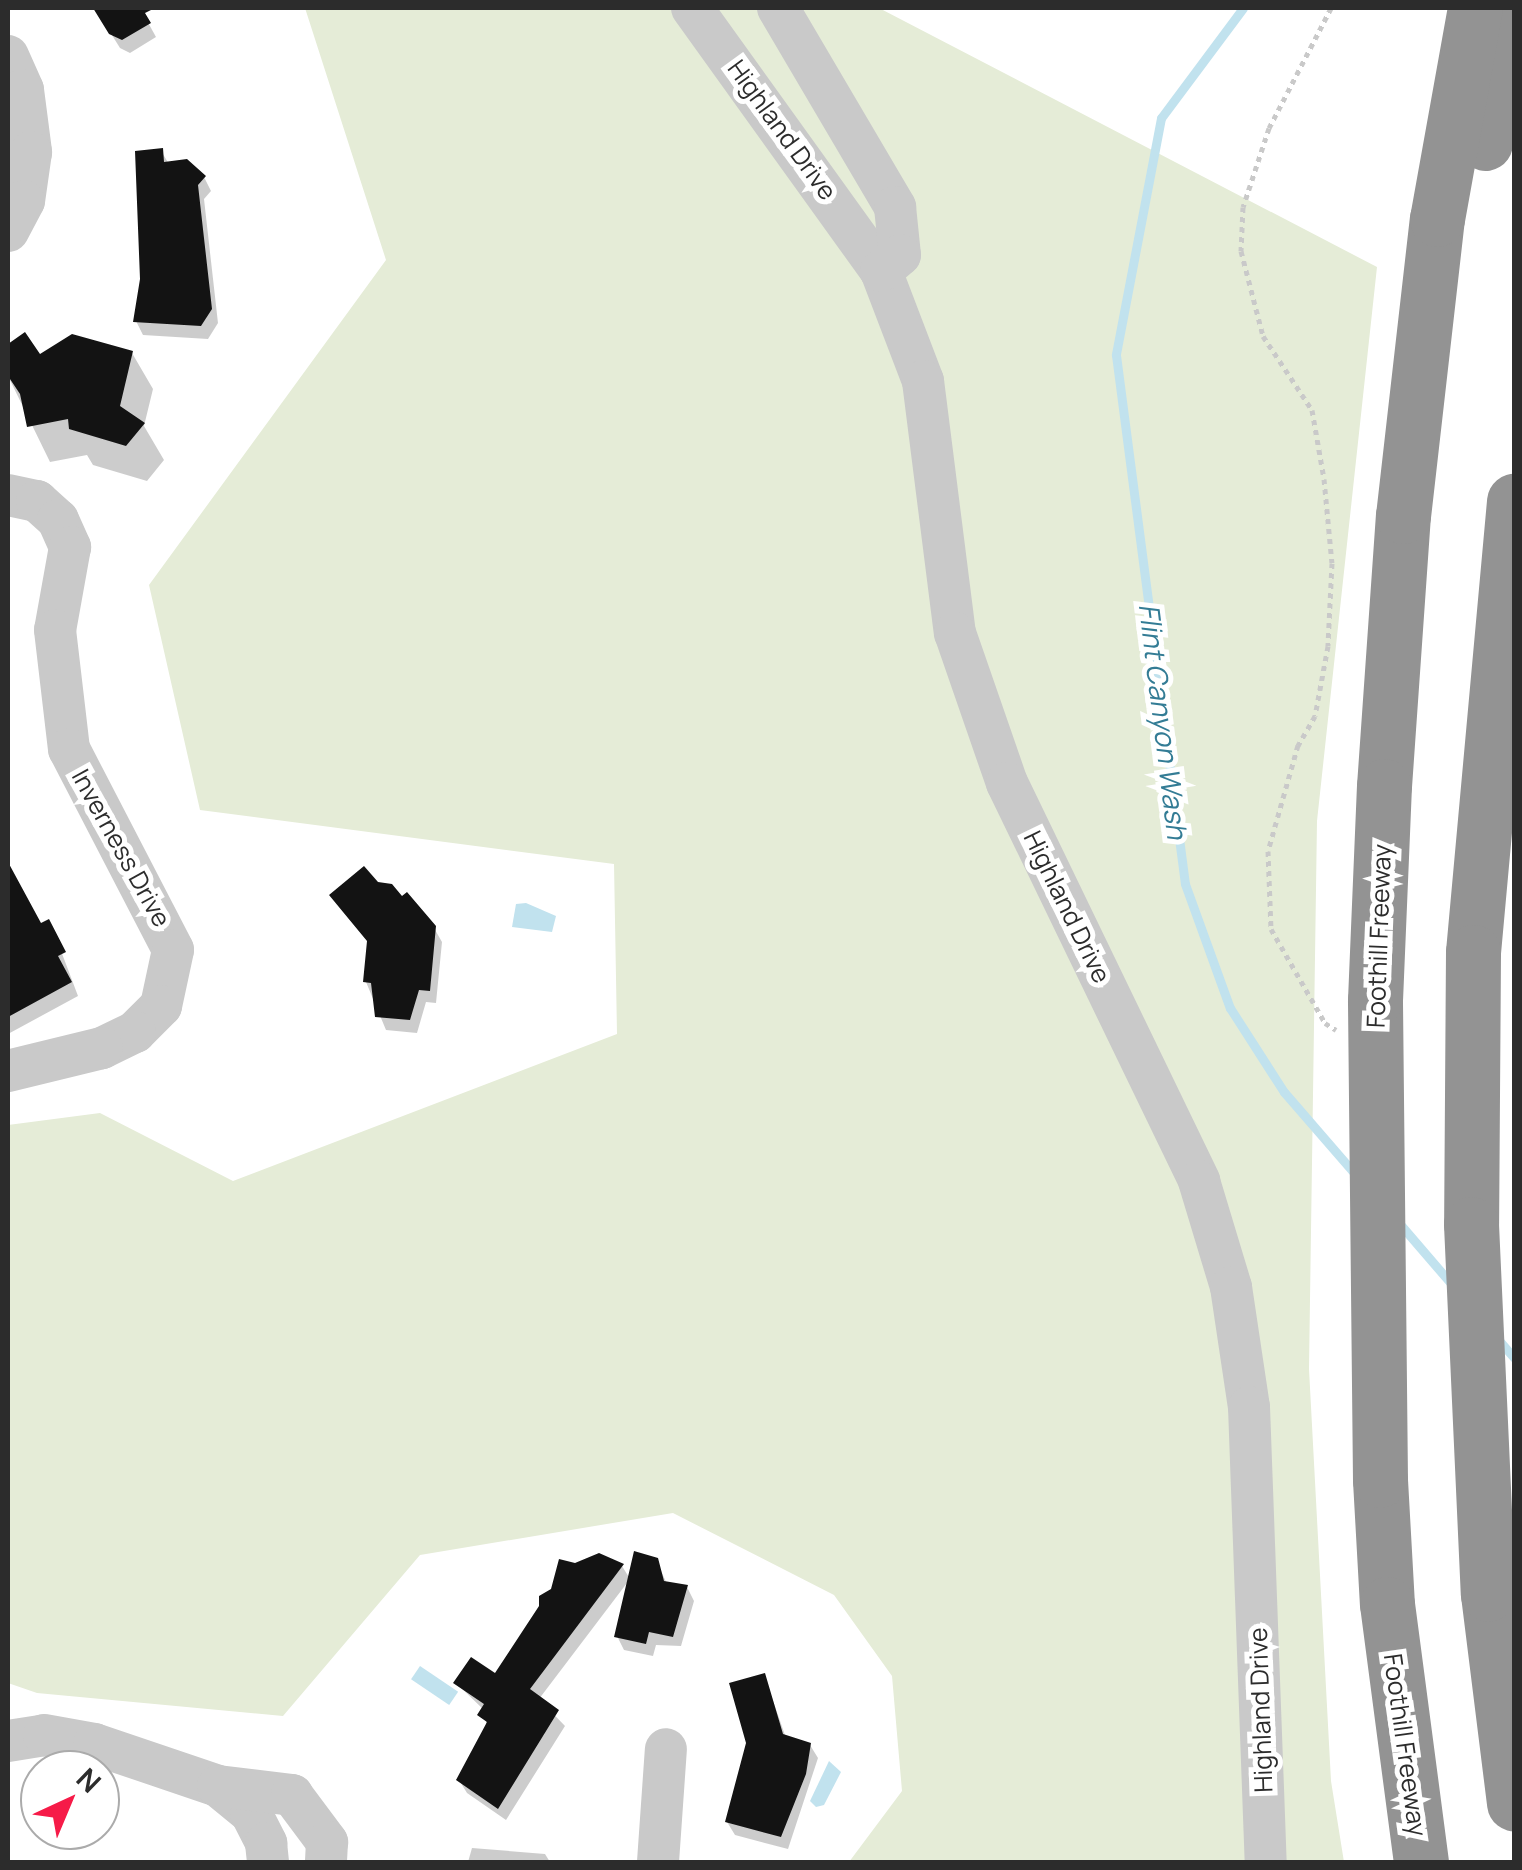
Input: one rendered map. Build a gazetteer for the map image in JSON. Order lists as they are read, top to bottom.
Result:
{
  "streets": {
    "highway": ["Foothill Freeway"],
    "street": ["Highland Drive", "Inverness Drive"]
  },
  "water": ["Flint Canyon Wash"],
  "north": "top right"
}
